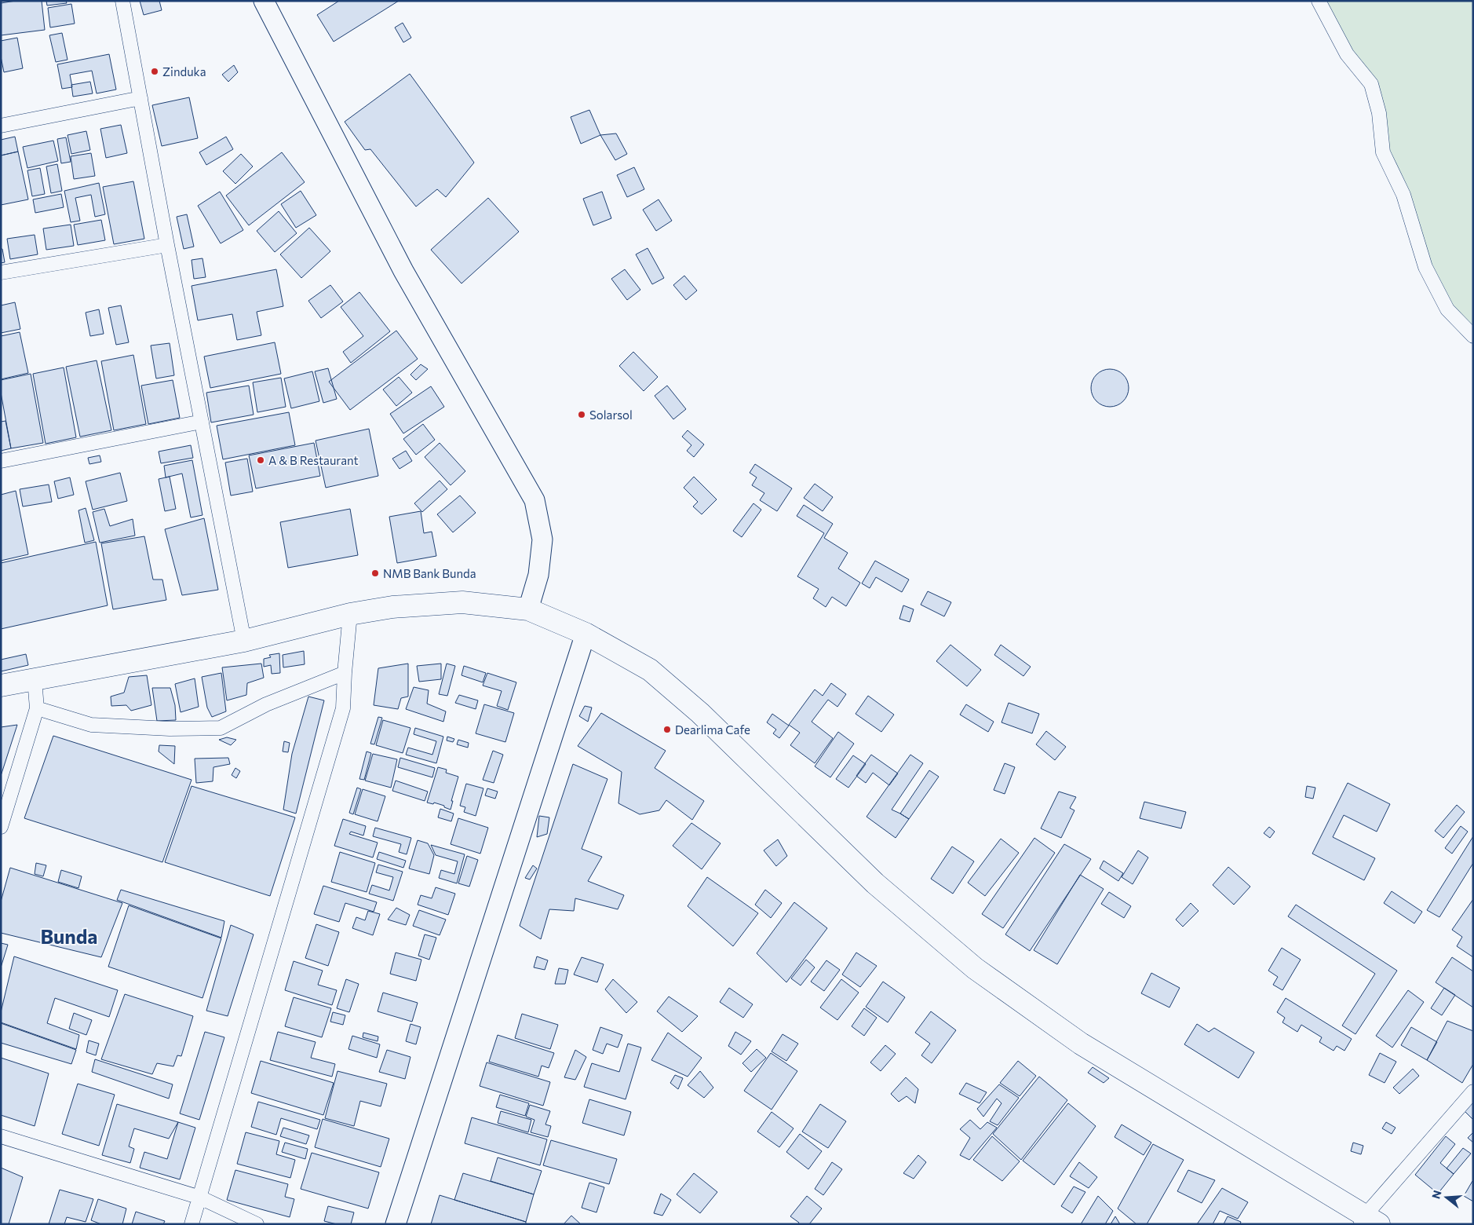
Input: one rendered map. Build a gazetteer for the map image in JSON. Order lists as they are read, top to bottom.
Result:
{
  "districts": ["Bunda"],
  "places": [
    "Zinduka",
    "Solarsol",
    "A & B Restaurant",
    "NMB Bank Bunda",
    "Dearlima Cafe"
  ],
  "north": "left"
}
